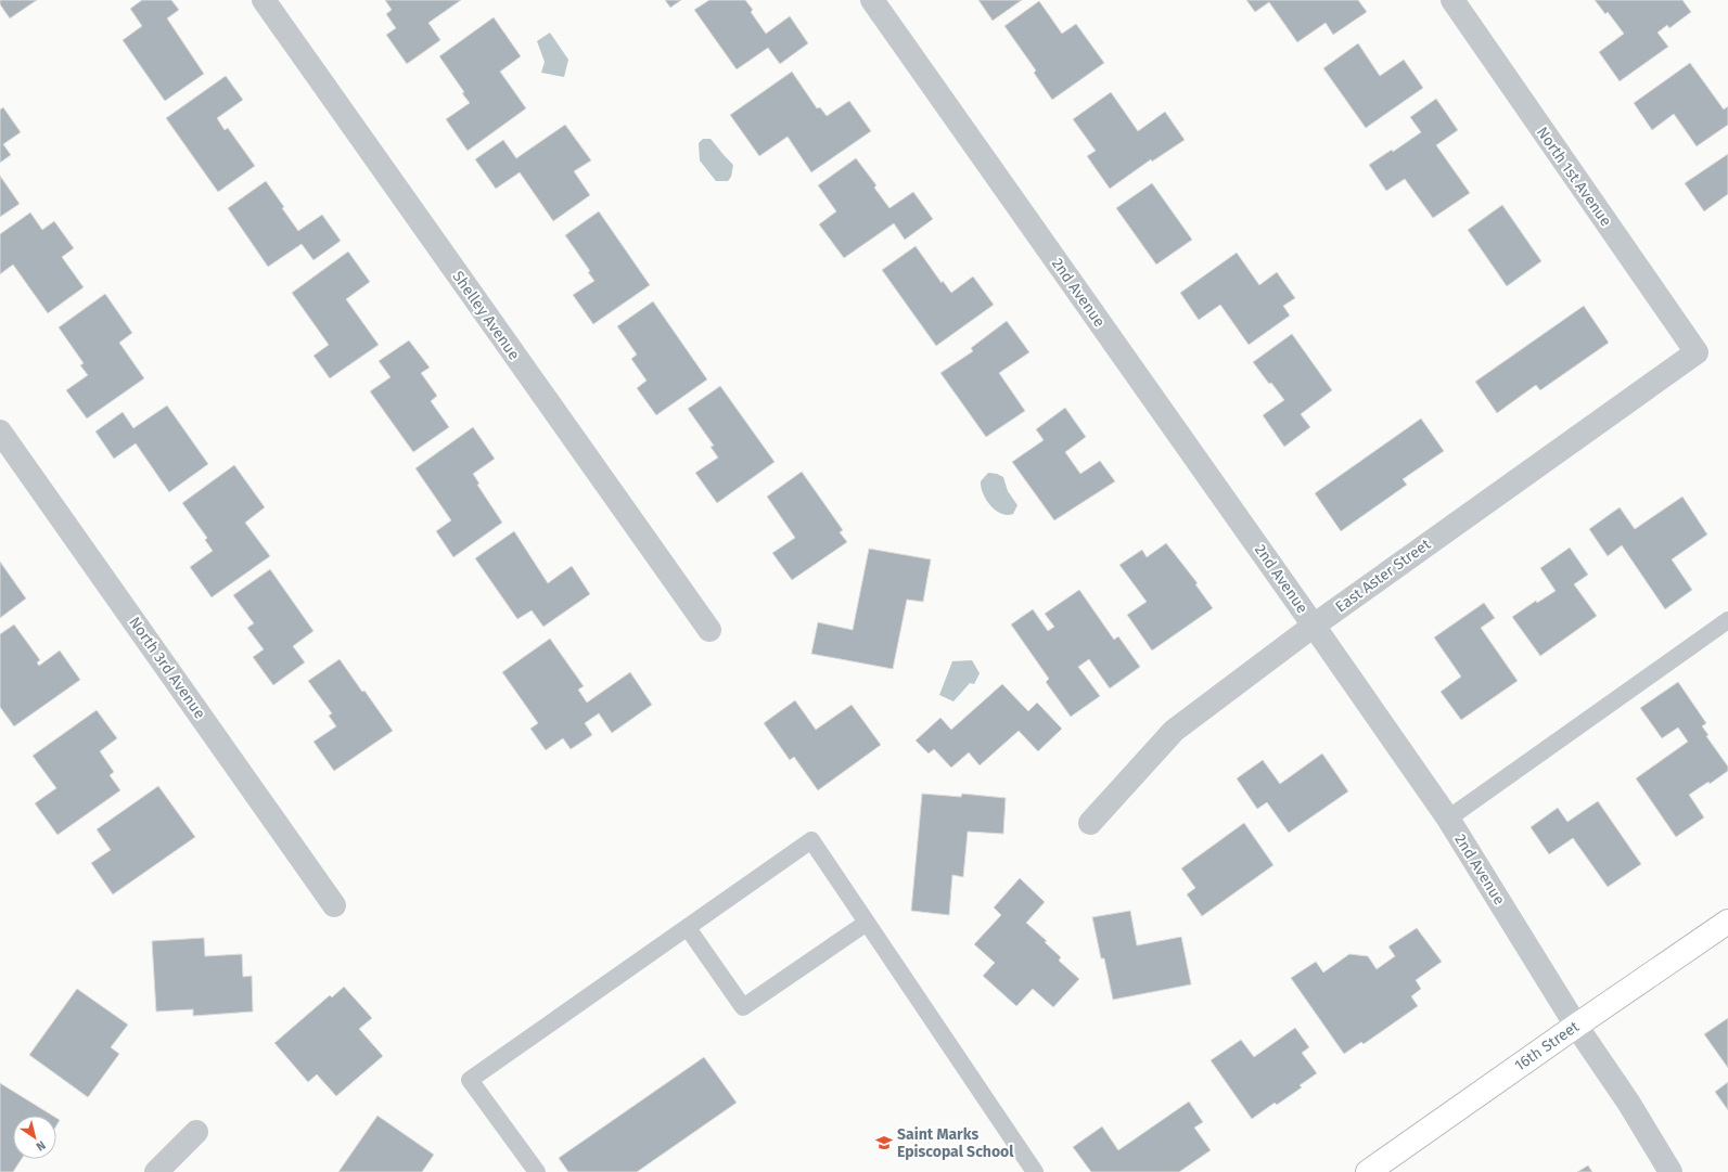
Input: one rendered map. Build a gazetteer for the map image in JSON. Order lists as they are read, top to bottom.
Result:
{
  "streets": {
    "main road": ["16th Street"],
    "street": [
      "North 1st Avenue",
      "2nd Avenue",
      "Shelley Avenue",
      "East Aster Street",
      "North 3rd Avenue"
    ]
  },
  "crossings": [
    ["North 1st Avenue", "East Aster Street"],
    ["2nd Avenue", "East Aster Street"],
    ["2nd Avenue", "16th Street"]
  ],
  "places": {
    "school or university": ["Saint Marks Episcopal School"]
  },
  "north": "bottom right"
}
